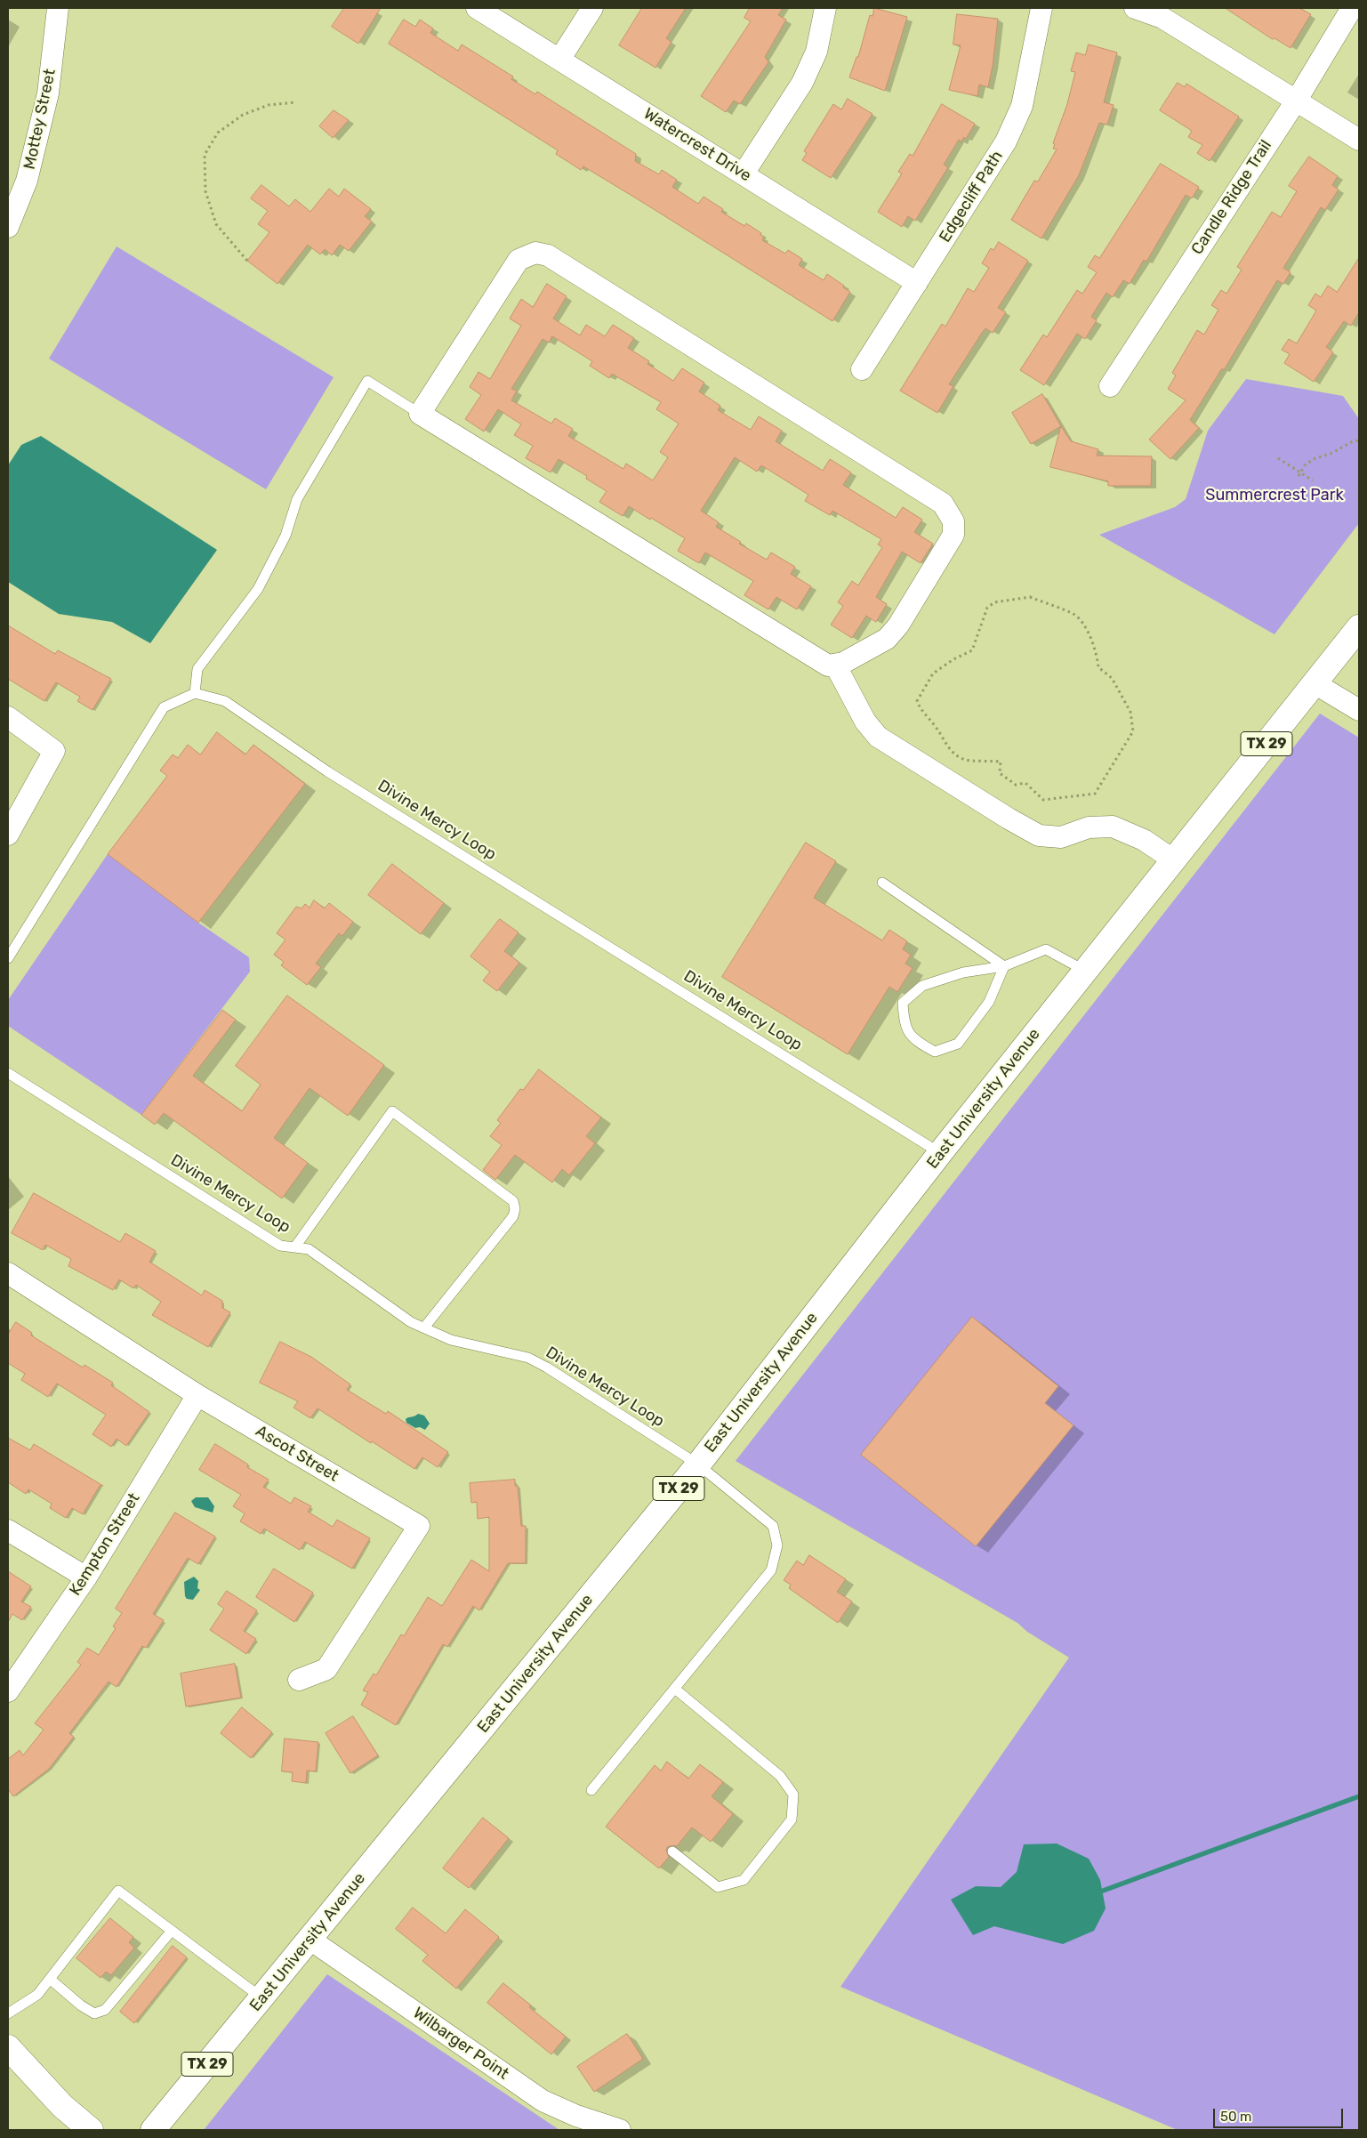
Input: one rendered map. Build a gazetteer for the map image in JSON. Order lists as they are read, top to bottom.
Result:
{
  "streets": {
    "main road": ["TX 29", "East University Avenue"],
    "street": [
      "Mottey Street",
      "Watercrest Drive",
      "Edgecliff Path",
      "Candle Ridge Trail",
      "Ascot Street",
      "Kempton Street",
      "Wilbarger Point"
    ],
    "lane": ["Divine Mercy Loop"]
  },
  "crossings": [
    ["Watercrest Drive", "Edgecliff Path"],
    ["Divine Mercy Loop", "East University Avenue"],
    ["East University Avenue", "Wilbarger Point"],
    ["Ascot Street", "Kempton Street"]
  ],
  "parks": ["Summercrest Park"],
  "scale_bar": "50 m"
}
